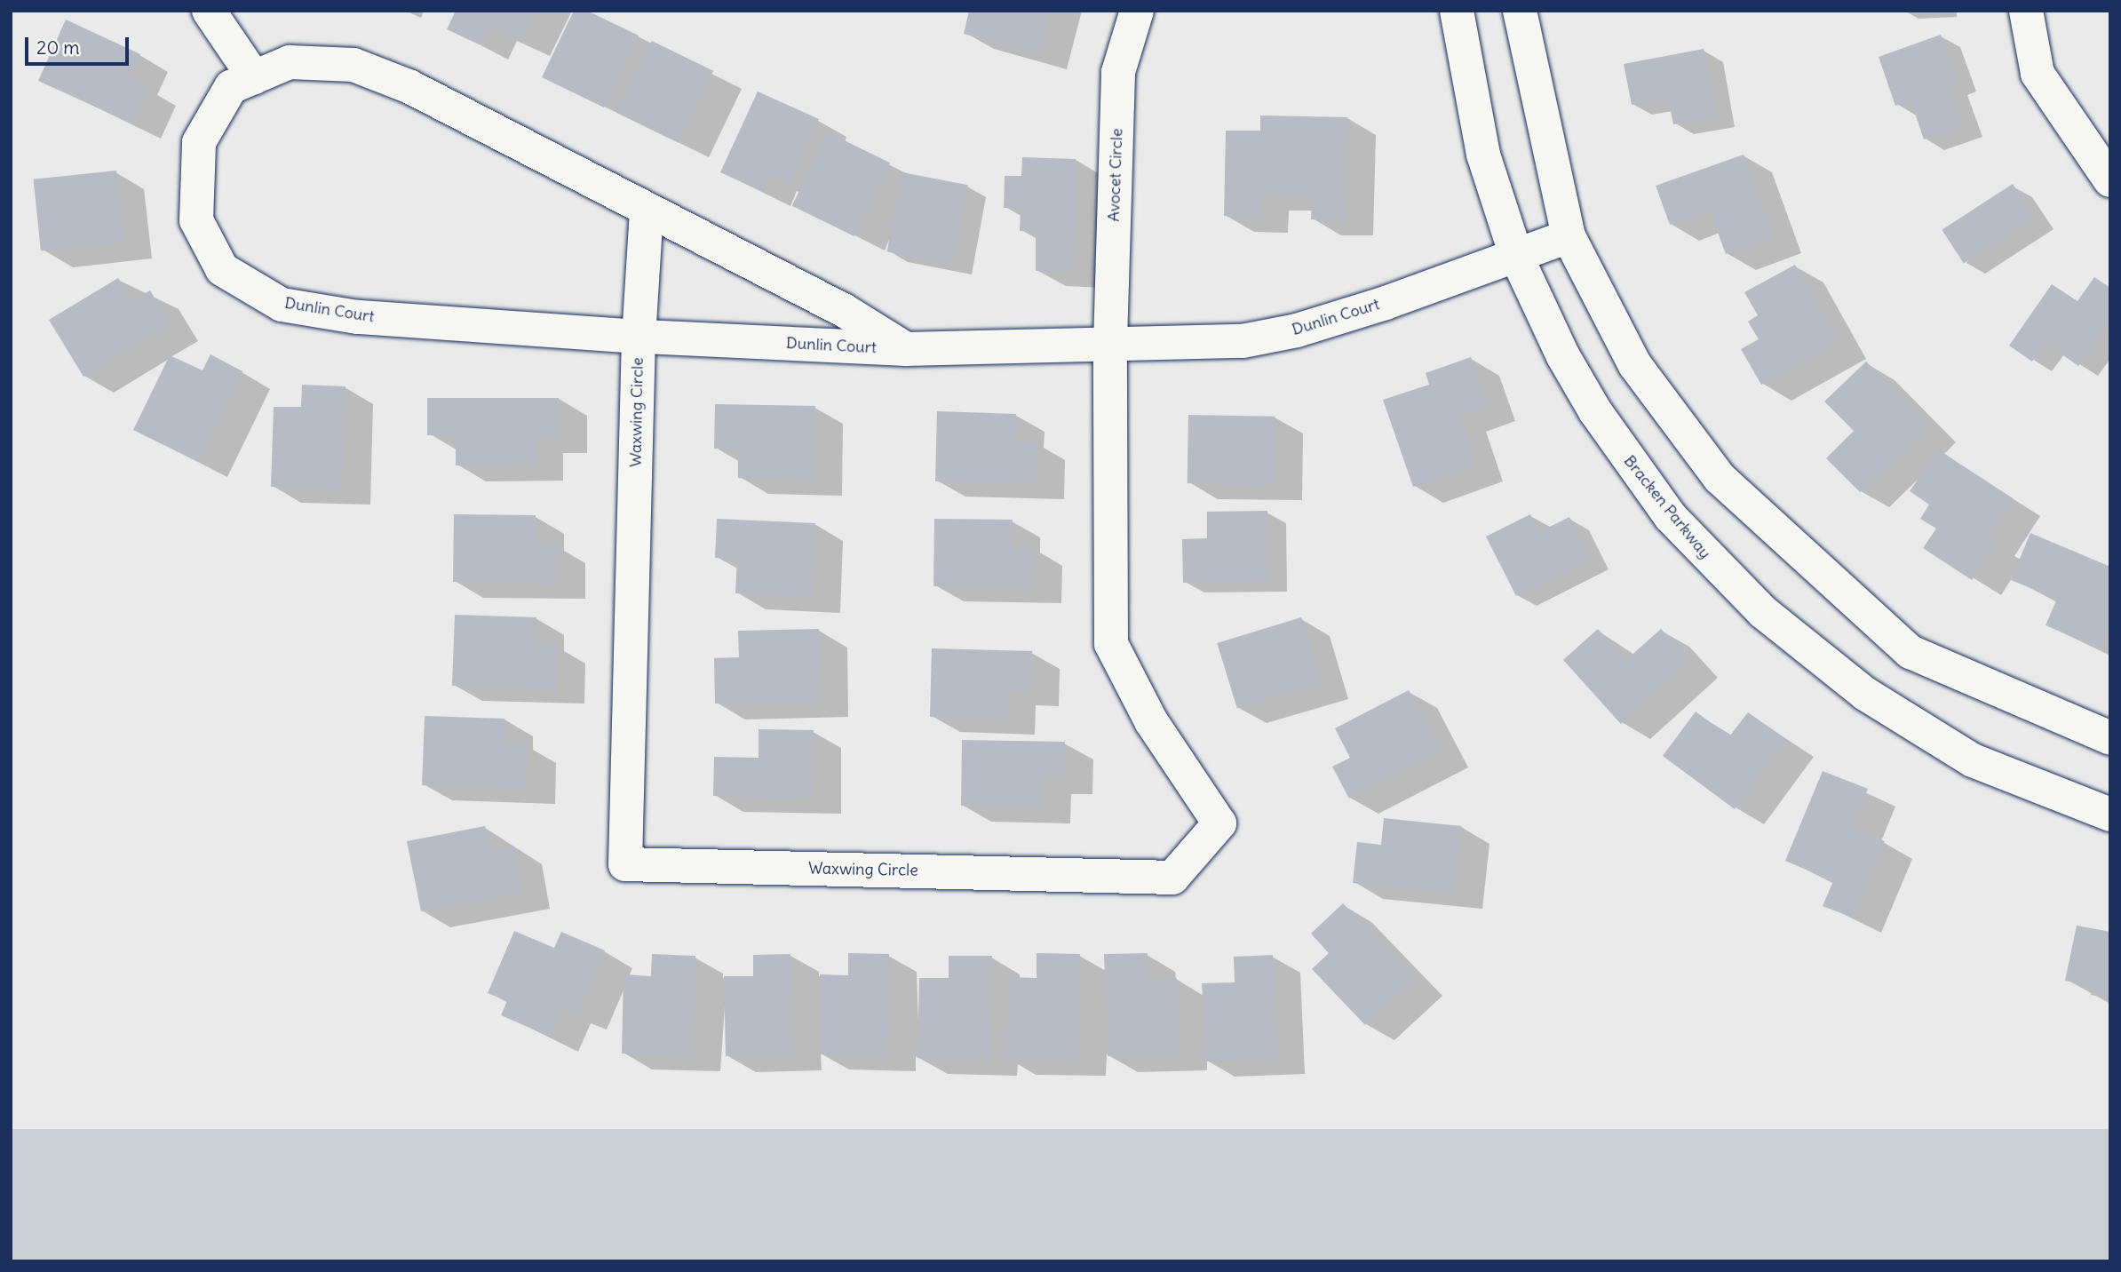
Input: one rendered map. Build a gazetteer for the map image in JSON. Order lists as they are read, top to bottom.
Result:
{
  "streets": {
    "street": [
      "Avocet Circle",
      "Dunlin Court",
      "Waxwing Circle",
      "Bracken Parkway"
    ]
  },
  "crossings": [
    ["Avocet Circle", "Dunlin Court"],
    ["Avocet Circle", "Waxwing Circle"],
    ["Dunlin Court", "Waxwing Circle"],
    ["Dunlin Court", "Bracken Parkway"]
  ],
  "scale_bar": "20 m"
}
